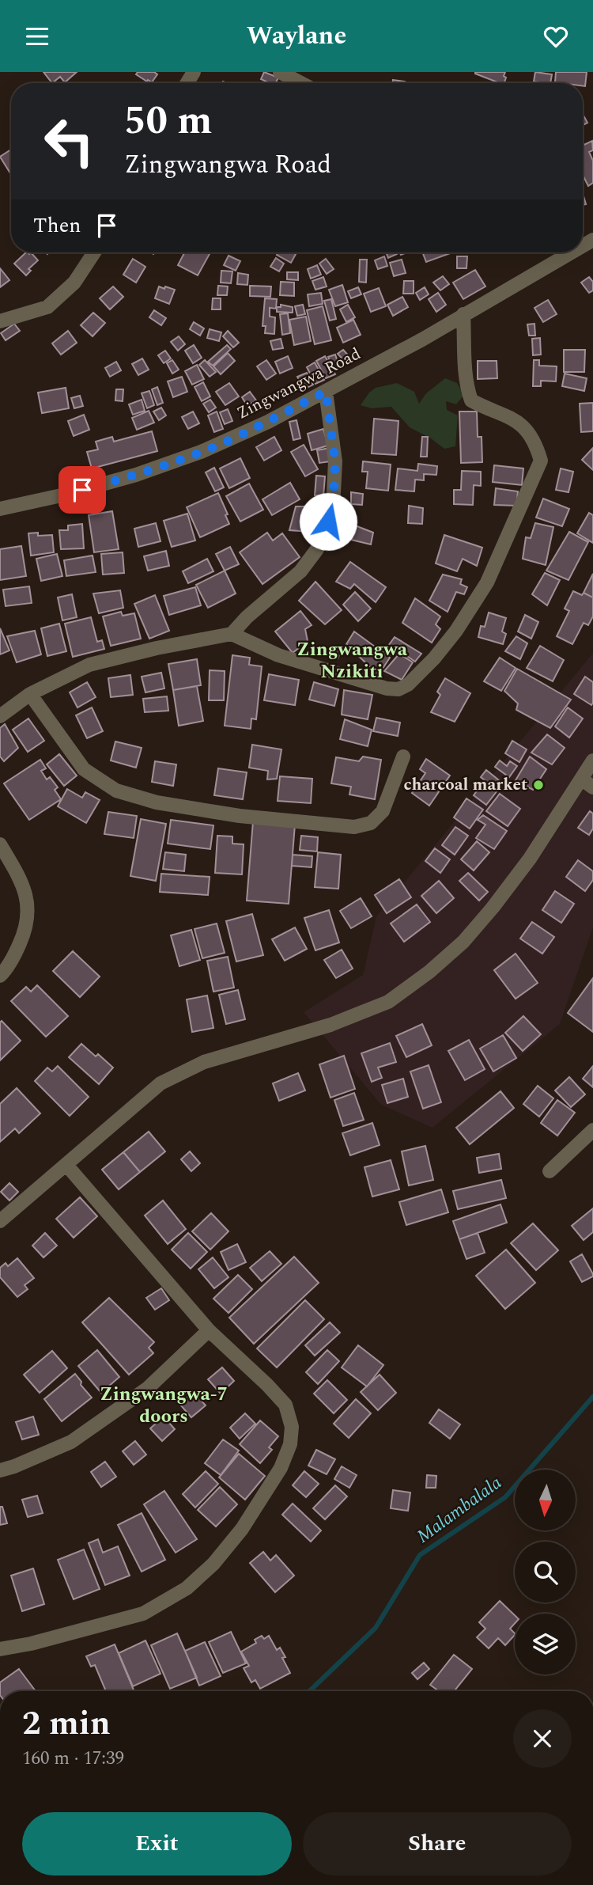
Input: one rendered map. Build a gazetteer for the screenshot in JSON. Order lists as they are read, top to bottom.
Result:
{
  "streets": {
    "street": ["Zingwangwa Road"]
  },
  "districts": ["Zingwangwa Nzikiti", "Zingwangwa-7 doors"],
  "water": ["Malambalala"],
  "places": ["charcoal market"],
  "north": "bottom",
  "page": {
    "header": "Waylane",
    "turn": ["50 m", "Zingwangwa Road"],
    "then": "Then",
    "heading": ["2 min", "160 m · 17:39"],
    "buttons": ["Exit", "Share"]
  }
}
